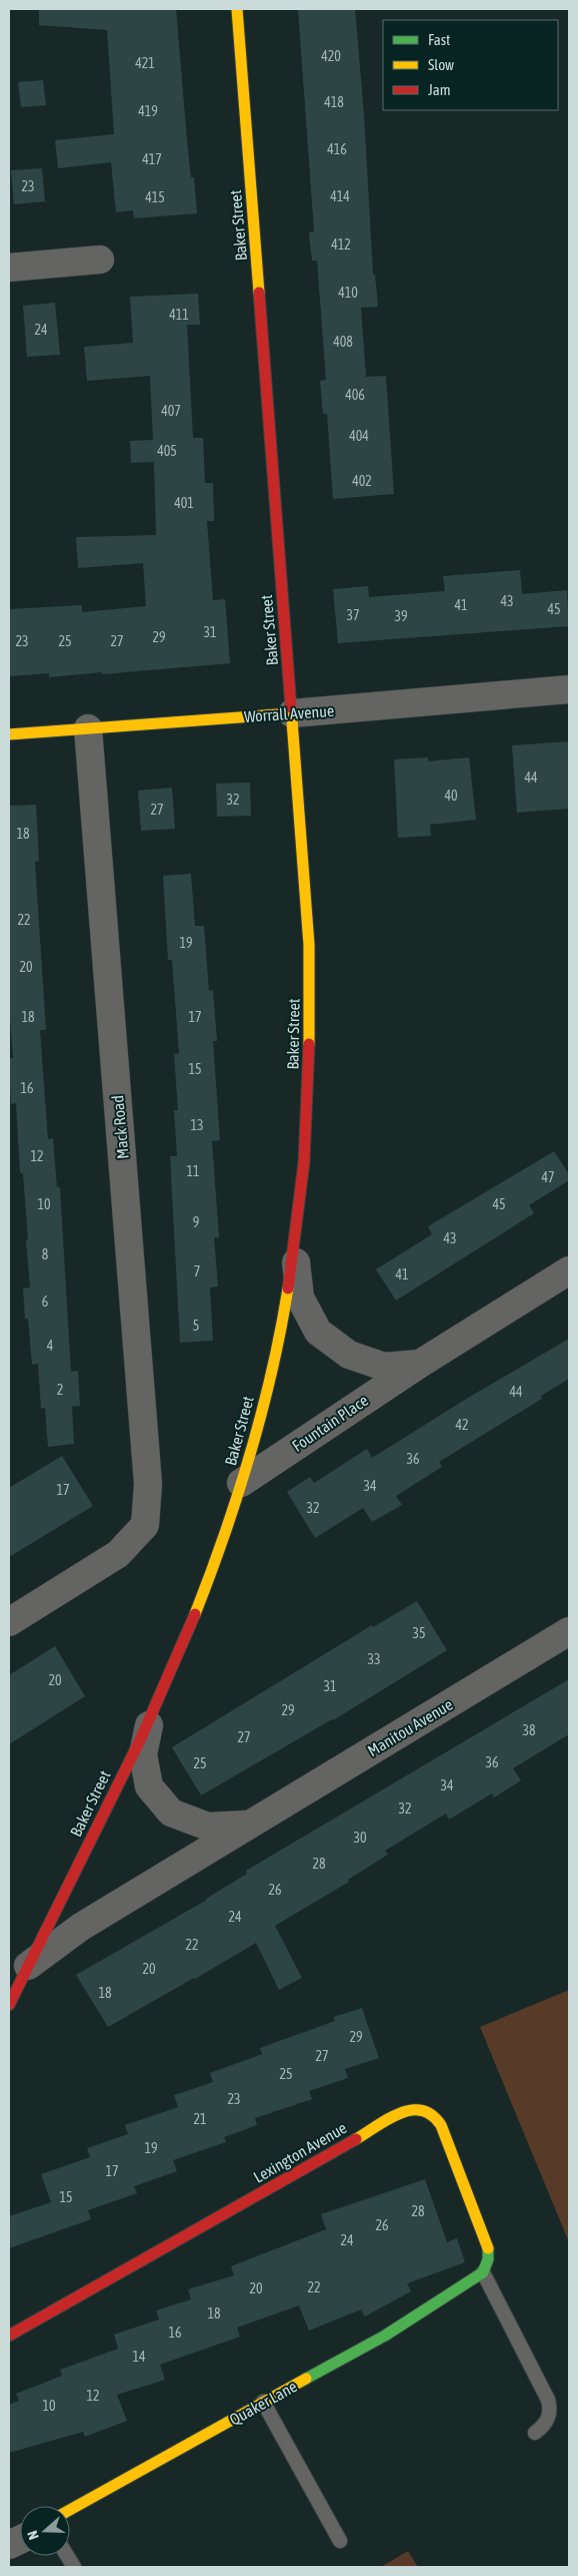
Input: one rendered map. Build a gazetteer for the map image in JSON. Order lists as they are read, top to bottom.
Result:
{
  "streets": {
    "main road": [
      "Baker Street",
      "Worrall Avenue",
      "Lexington Avenue",
      "Quaker Lane"
    ],
    "street": ["Mack Road", "Fountain Place", "Manitou Avenue"]
  },
  "crossings": [
    ["Baker Street", "Worrall Avenue"],
    ["Baker Street", "Fountain Place"],
    ["Baker Street", "Manitou Avenue"],
    ["Worrall Avenue", "Mack Road"],
    ["Lexington Avenue", "Quaker Lane"]
  ],
  "house_numbers": [
    "420",
    "421",
    "418",
    "419",
    "416",
    "417",
    "23",
    "414",
    "415",
    "412",
    "410",
    "411",
    "24",
    "408",
    "406",
    "407",
    "404",
    "405",
    "402",
    "401",
    "43",
    "41",
    "45",
    "37",
    "39",
    "31",
    "29",
    "23",
    "25",
    "27",
    "44",
    "40",
    "32",
    "27",
    "18",
    "22",
    "19",
    "20",
    "18",
    "17",
    "15",
    "16",
    "13",
    "12",
    "11",
    "47",
    "10",
    "45",
    "9",
    "43",
    "8",
    "7",
    "41",
    "6",
    "5",
    "4",
    "2",
    "44",
    "42",
    "36",
    "34",
    "17",
    "32",
    "35",
    "33",
    "20",
    "31",
    "29",
    "38",
    "27",
    "36",
    "25",
    "34",
    "32",
    "30",
    "28",
    "26",
    "24",
    "22",
    "20",
    "18",
    "29",
    "27",
    "25",
    "23",
    "21",
    "19",
    "17",
    "15",
    "28",
    "26",
    "24",
    "22",
    "20",
    "18",
    "16",
    "14",
    "12",
    "10"
  ],
  "legend": ["Fast", "Slow", "Jam"],
  "north": "left"
}
